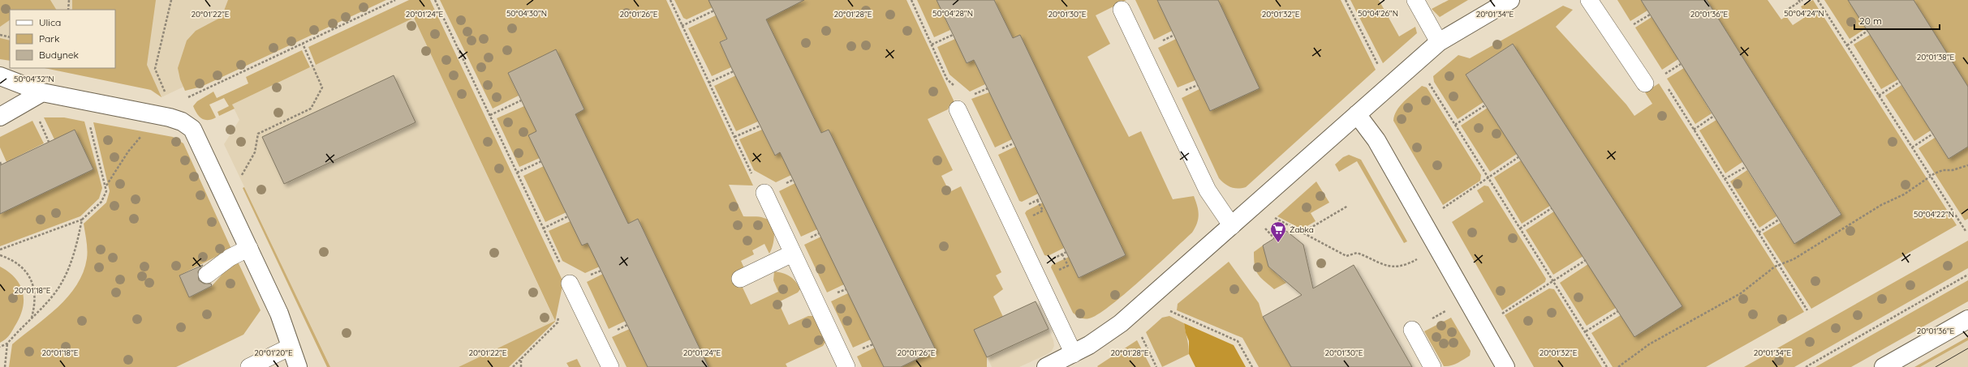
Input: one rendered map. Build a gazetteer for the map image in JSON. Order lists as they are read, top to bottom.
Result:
{
  "places": {
    "supermarket": ["Żabka"]
  },
  "legend": ["Ulica", "Park", "Budynek"],
  "scale_bar": "20 m",
  "coordinates": [
    "50°04'30\"N",
    "50°04'28\"N",
    "50°04'26\"N",
    "50°04'24\"N",
    "20°01'22\"E",
    "20°01'24\"E",
    "20°01'26\"E",
    "20°01'30\"E",
    "20°01'32\"E",
    "20°01'34\"E",
    "20°01'28\"E",
    "20°01'36\"E",
    "20°01'38\"E",
    "50°04'32\"N",
    "50°04'22\"N",
    "20°01'18\"E",
    "20°01'20\"E"
  ]
}
